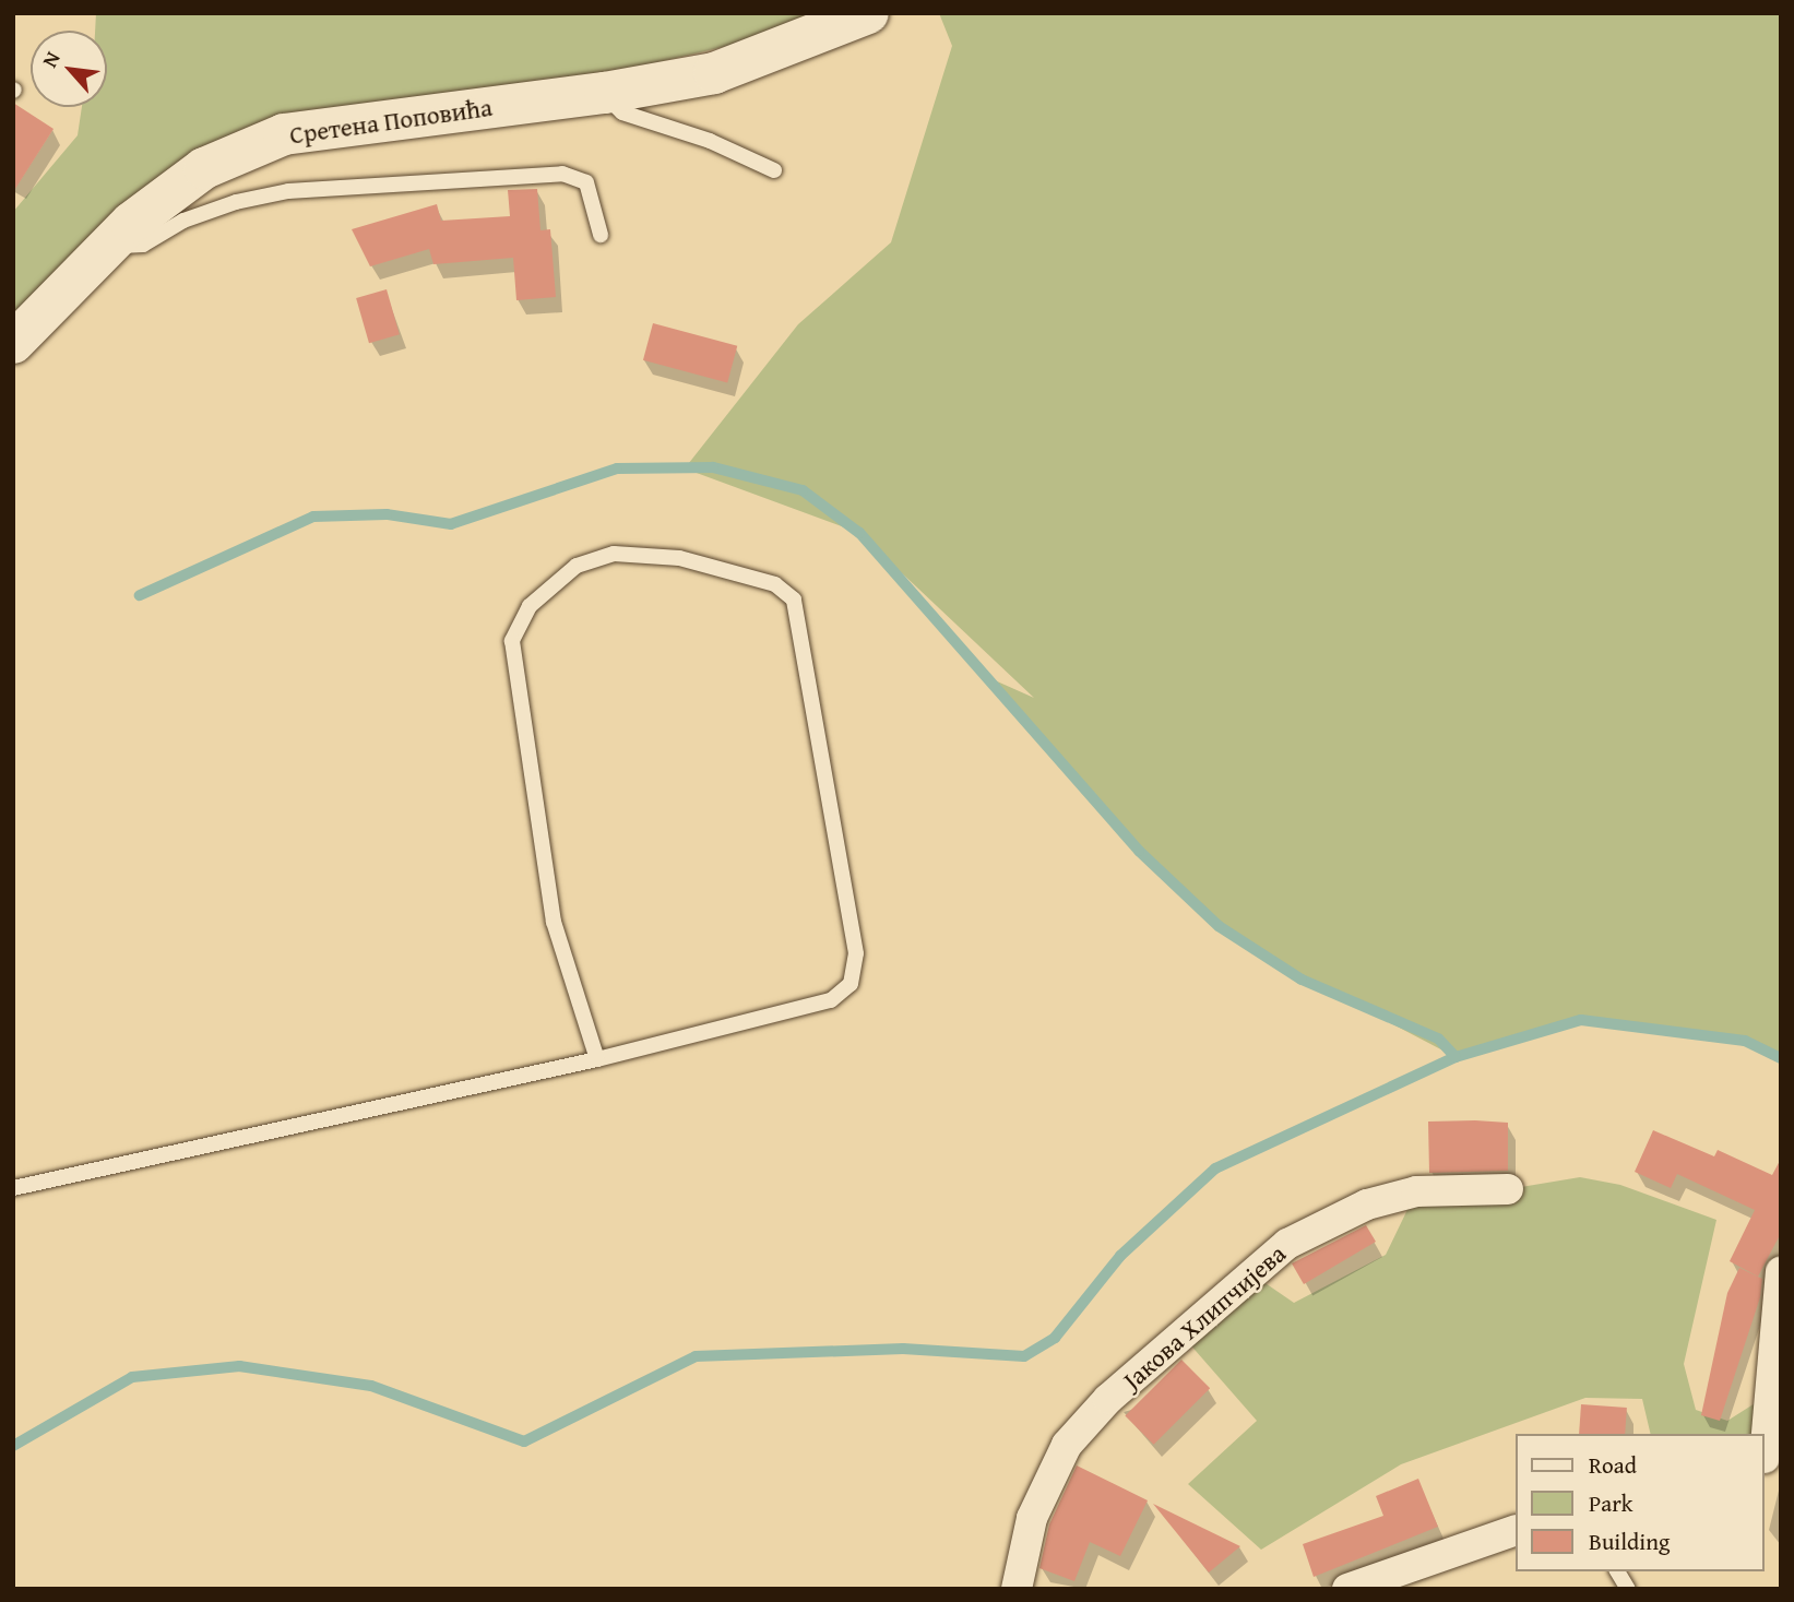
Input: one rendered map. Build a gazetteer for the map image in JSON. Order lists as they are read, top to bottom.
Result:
{
  "streets": {
    "street": ["Сретена Поповића", "Јакова Хлипчијева"]
  },
  "legend": ["Road", "Park", "Building"],
  "north": "top left"
}
